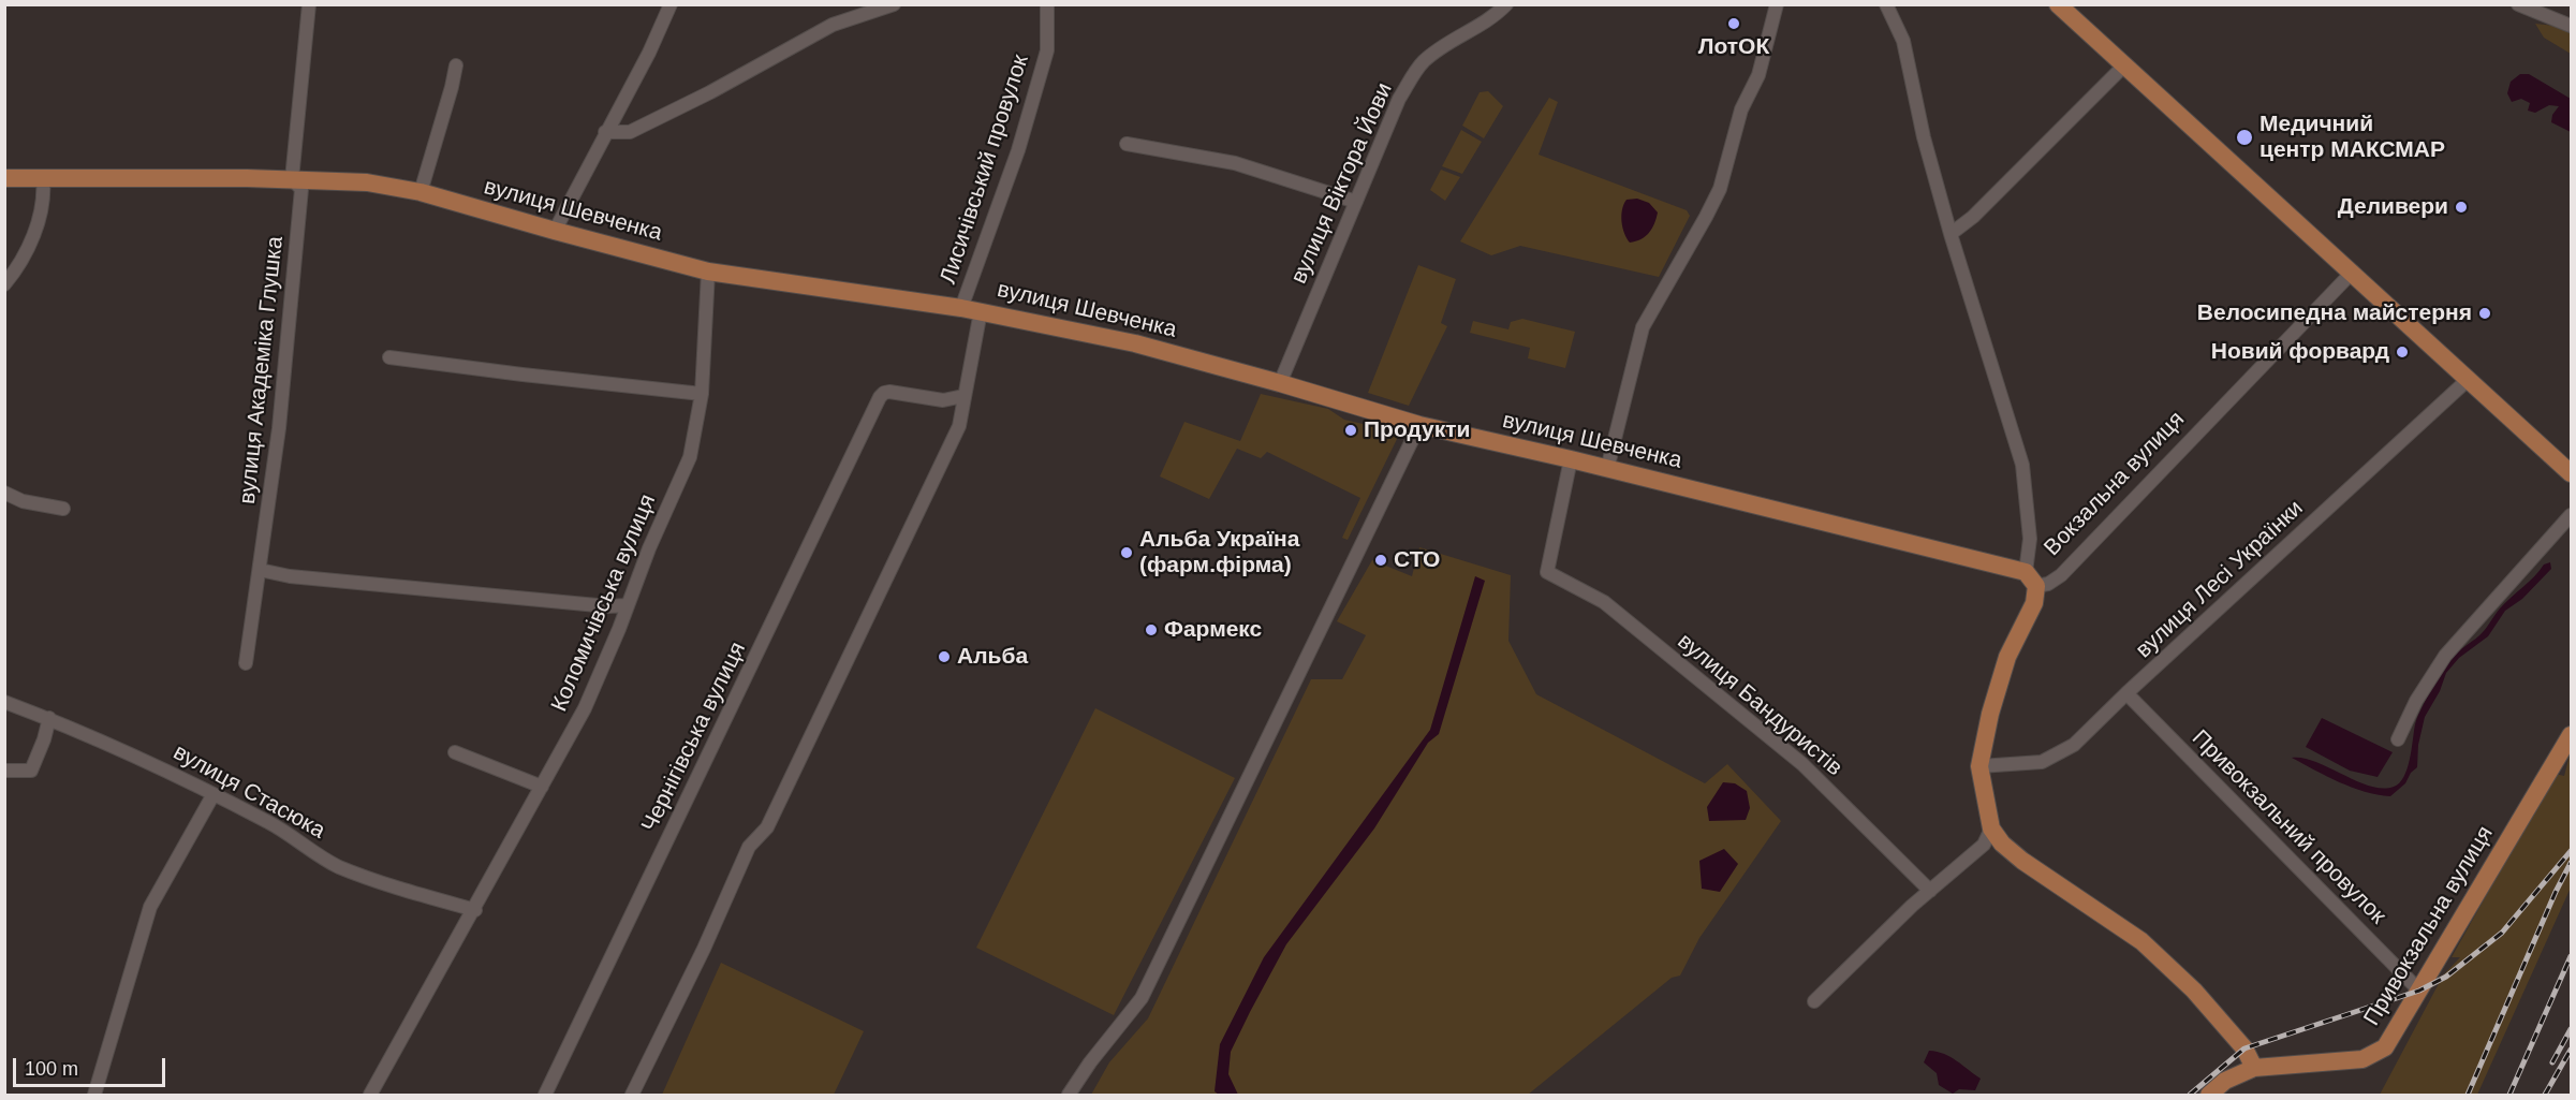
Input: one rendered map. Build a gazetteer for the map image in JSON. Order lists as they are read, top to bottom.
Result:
{
  "streets": {
    "main road": ["вулиця Шевченка", "Вокзальна вулиця", "Привокзальна вулиця"],
    "street": [
      "Лисичівський провулок",
      "вулиця Віктора Йови",
      "вулиця Академіка Глушка",
      "вулиця Лесі Українки",
      "Коломичівська вулиця",
      "вулиця Бандуристів",
      "Чернігівська вулиця",
      "вулиця Стасюка",
      "Привокзальний провулок"
    ]
  },
  "crossings": [
    ["Лисичівський провулок", "вулиця Шевченка"],
    ["вулиця Віктора Йови", "вулиця Шевченка"],
    ["вулиця Шевченка", "вулиця Академіка Глушка"],
    ["вулиця Шевченка", "Вокзальна вулиця"],
    ["вулиця Шевченка", "Коломичівська вулиця"],
    ["вулиця Шевченка", "вулиця Бандуристів"],
    ["вулиця Шевченка", "Чернігівська вулиця"],
    ["Вокзальна вулиця", "вулиця Лесі Українки"],
    ["вулиця Лесі Українки", "Привокзальний провулок"],
    ["Коломичівська вулиця", "вулиця Стасюка"],
    ["Привокзальний провулок", "Привокзальна вулиця"]
  ],
  "places": [
    "ЛотОК",
    "Медичний центр МАКСМАР",
    "Деливери",
    "Велосипедна майстерня",
    "Новий форвард",
    "Продукти",
    "Альба Україна (фарм.фірма)",
    "СТО",
    "Фармекс",
    "Альба"
  ],
  "scale_bar": "100 m"
}
